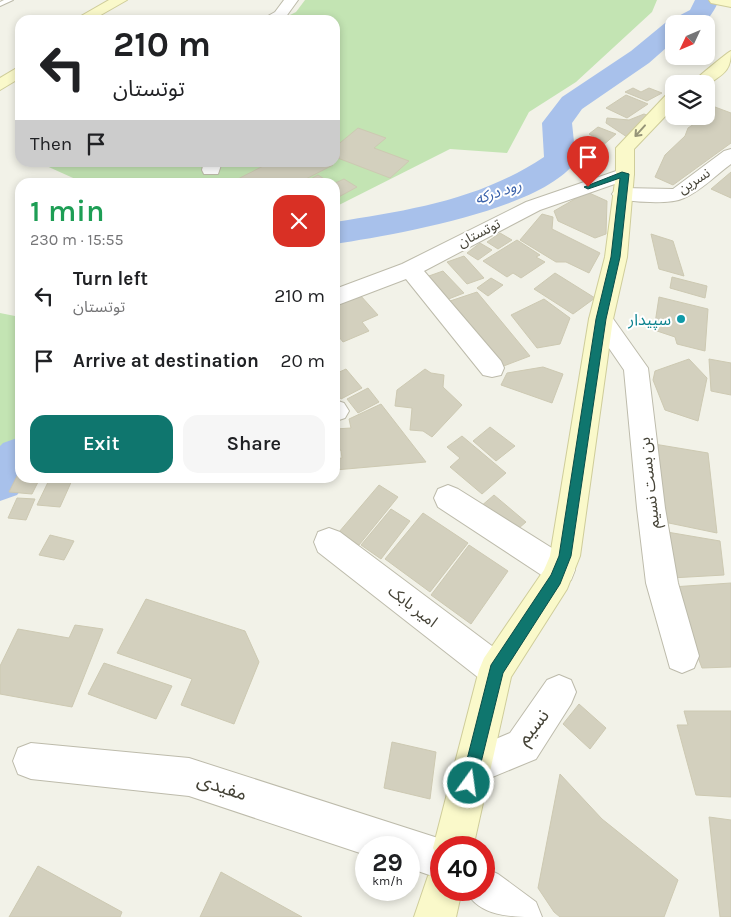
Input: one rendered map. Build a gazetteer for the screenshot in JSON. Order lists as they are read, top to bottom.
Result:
{
  "streets": {
    "street": [
      "نسرین",
      "توتستان",
      "بن بست نسیم",
      "امیر بابک",
      "نسیم",
      "مفیدی"
    ]
  },
  "crossings": [
    ["نسرین", "توتستان"]
  ],
  "water": ["رود درکه"],
  "places": ["سپیدار"],
  "north": "bottom left",
  "page": {
    "turn": ["210 m", "توتستان"],
    "then": "Then",
    "heading": ["1 min", "230 m · 15:55"],
    "list": [
      {
        "name": "Turn left",
        "note": "توتستان",
        "value": "210 m"
      },
      {
        "name": "Arrive at destination",
        "value": "20 m"
      }
    ],
    "buttons": ["Exit", "Share"],
    "speed": "29 km/h",
    "limit": "40"
  }
}
